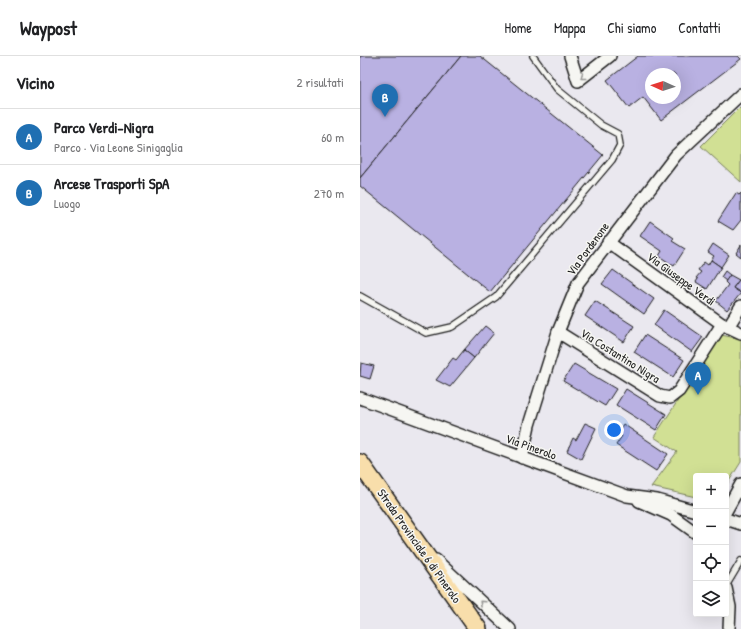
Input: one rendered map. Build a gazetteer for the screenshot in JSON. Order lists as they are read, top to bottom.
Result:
{
  "streets": {
    "main road": ["Strada Provinciale 6 di Pinerolo"],
    "street": [
      "Via Pordenone",
      "Via Giuseppe Verdi",
      "Via Costantino Nigra",
      "Via Pinerolo"
    ]
  },
  "crossings": [
    ["Via Pordenone", "Via Giuseppe Verdi"],
    ["Via Pordenone", "Via Costantino Nigra"],
    ["Via Pordenone", "Via Pinerolo"],
    ["Via Giuseppe Verdi", "Via Costantino Nigra"]
  ],
  "north": "left",
  "page": {
    "header": "Waypost",
    "nav": [
      "Home",
      "Mappa",
      "Chi siamo",
      "Contatti"
    ],
    "heading": ["Vicino", "2 risultati"],
    "pins": ["B", "A"],
    "list": [
      {
        "mark": "A",
        "name": "Parco Verdi-Nigra",
        "note": "Parco · Via Leone Sinigaglia",
        "value": "60 m"
      },
      {
        "mark": "B",
        "name": "Arcese Trasporti SpA",
        "note": "Luogo",
        "value": "270 m"
      }
    ],
    "map_buttons": ["+", "−"]
  }
}
